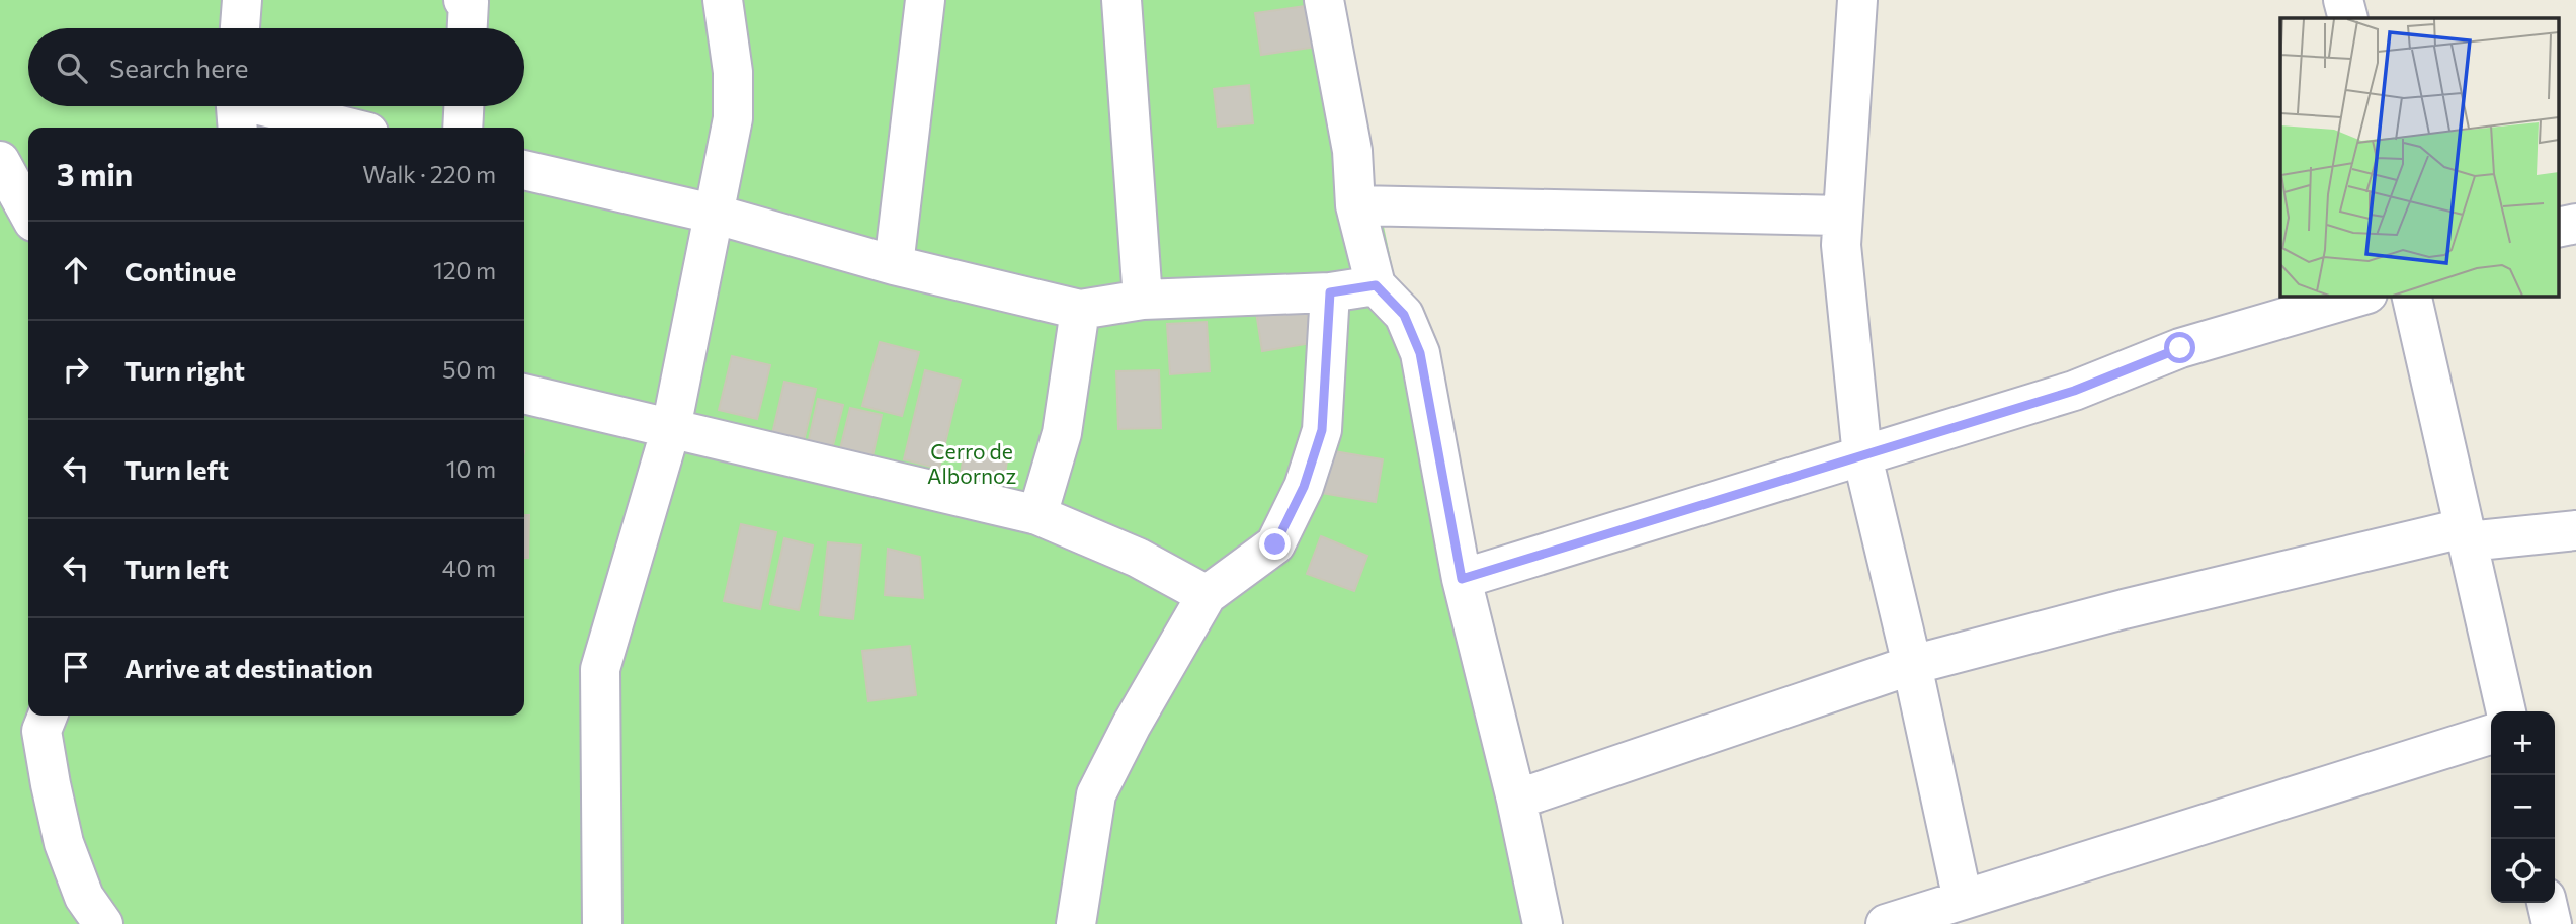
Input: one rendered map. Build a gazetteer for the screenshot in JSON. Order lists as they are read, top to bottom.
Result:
{
  "parks": ["Cerro de Albornoz"],
  "page": {
    "search": "Search here",
    "heading": ["3 min", "Walk · 220 m"],
    "list": [
      ["Continue", "120 m"],
      ["Turn right", "50 m"],
      ["Turn left", "10 m"],
      ["Turn left", "40 m"],
      "Arrive at destination"
    ],
    "map_buttons": ["+", "−"]
  }
}
